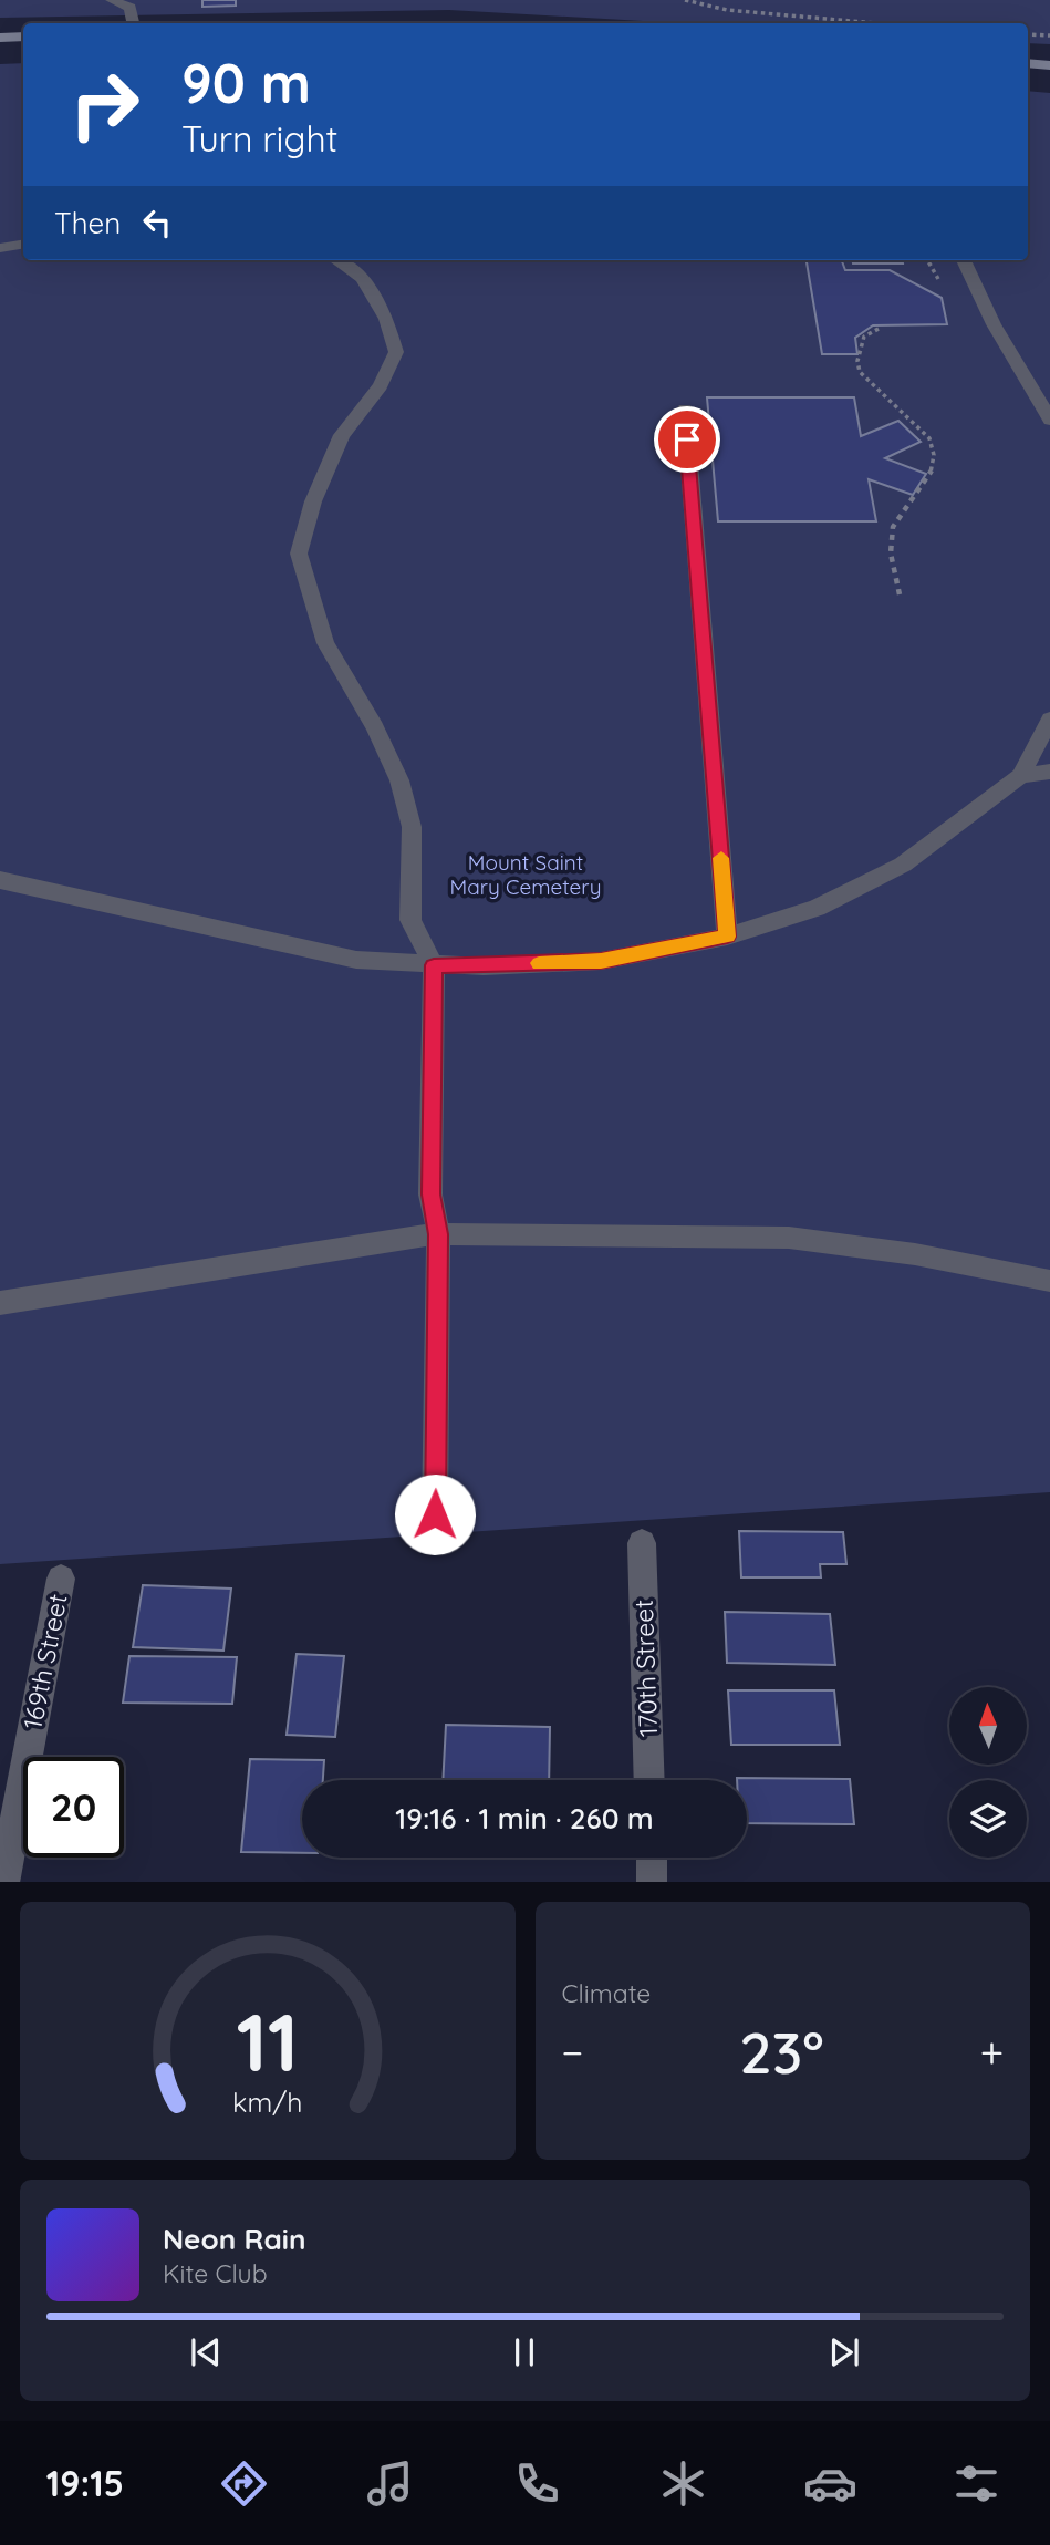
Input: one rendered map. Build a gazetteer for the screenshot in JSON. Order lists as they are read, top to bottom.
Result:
{
  "streets": {
    "street": ["169th Street", "170th Street"]
  },
  "parks": ["Mount Saint Mary Cemetery"],
  "north": "top",
  "page": {
    "turn": ["90 m", "Turn right"],
    "then": "Then",
    "limit": "20",
    "trip": "19:16 · 1 min · 260 m",
    "tile": "Climate",
    "heat": ["−", "23°", "+"],
    "song": ["Neon Rain", "Kite Club"],
    "tabs": "19:15",
    "gauge": ["11", "km/h"]
  }
}
